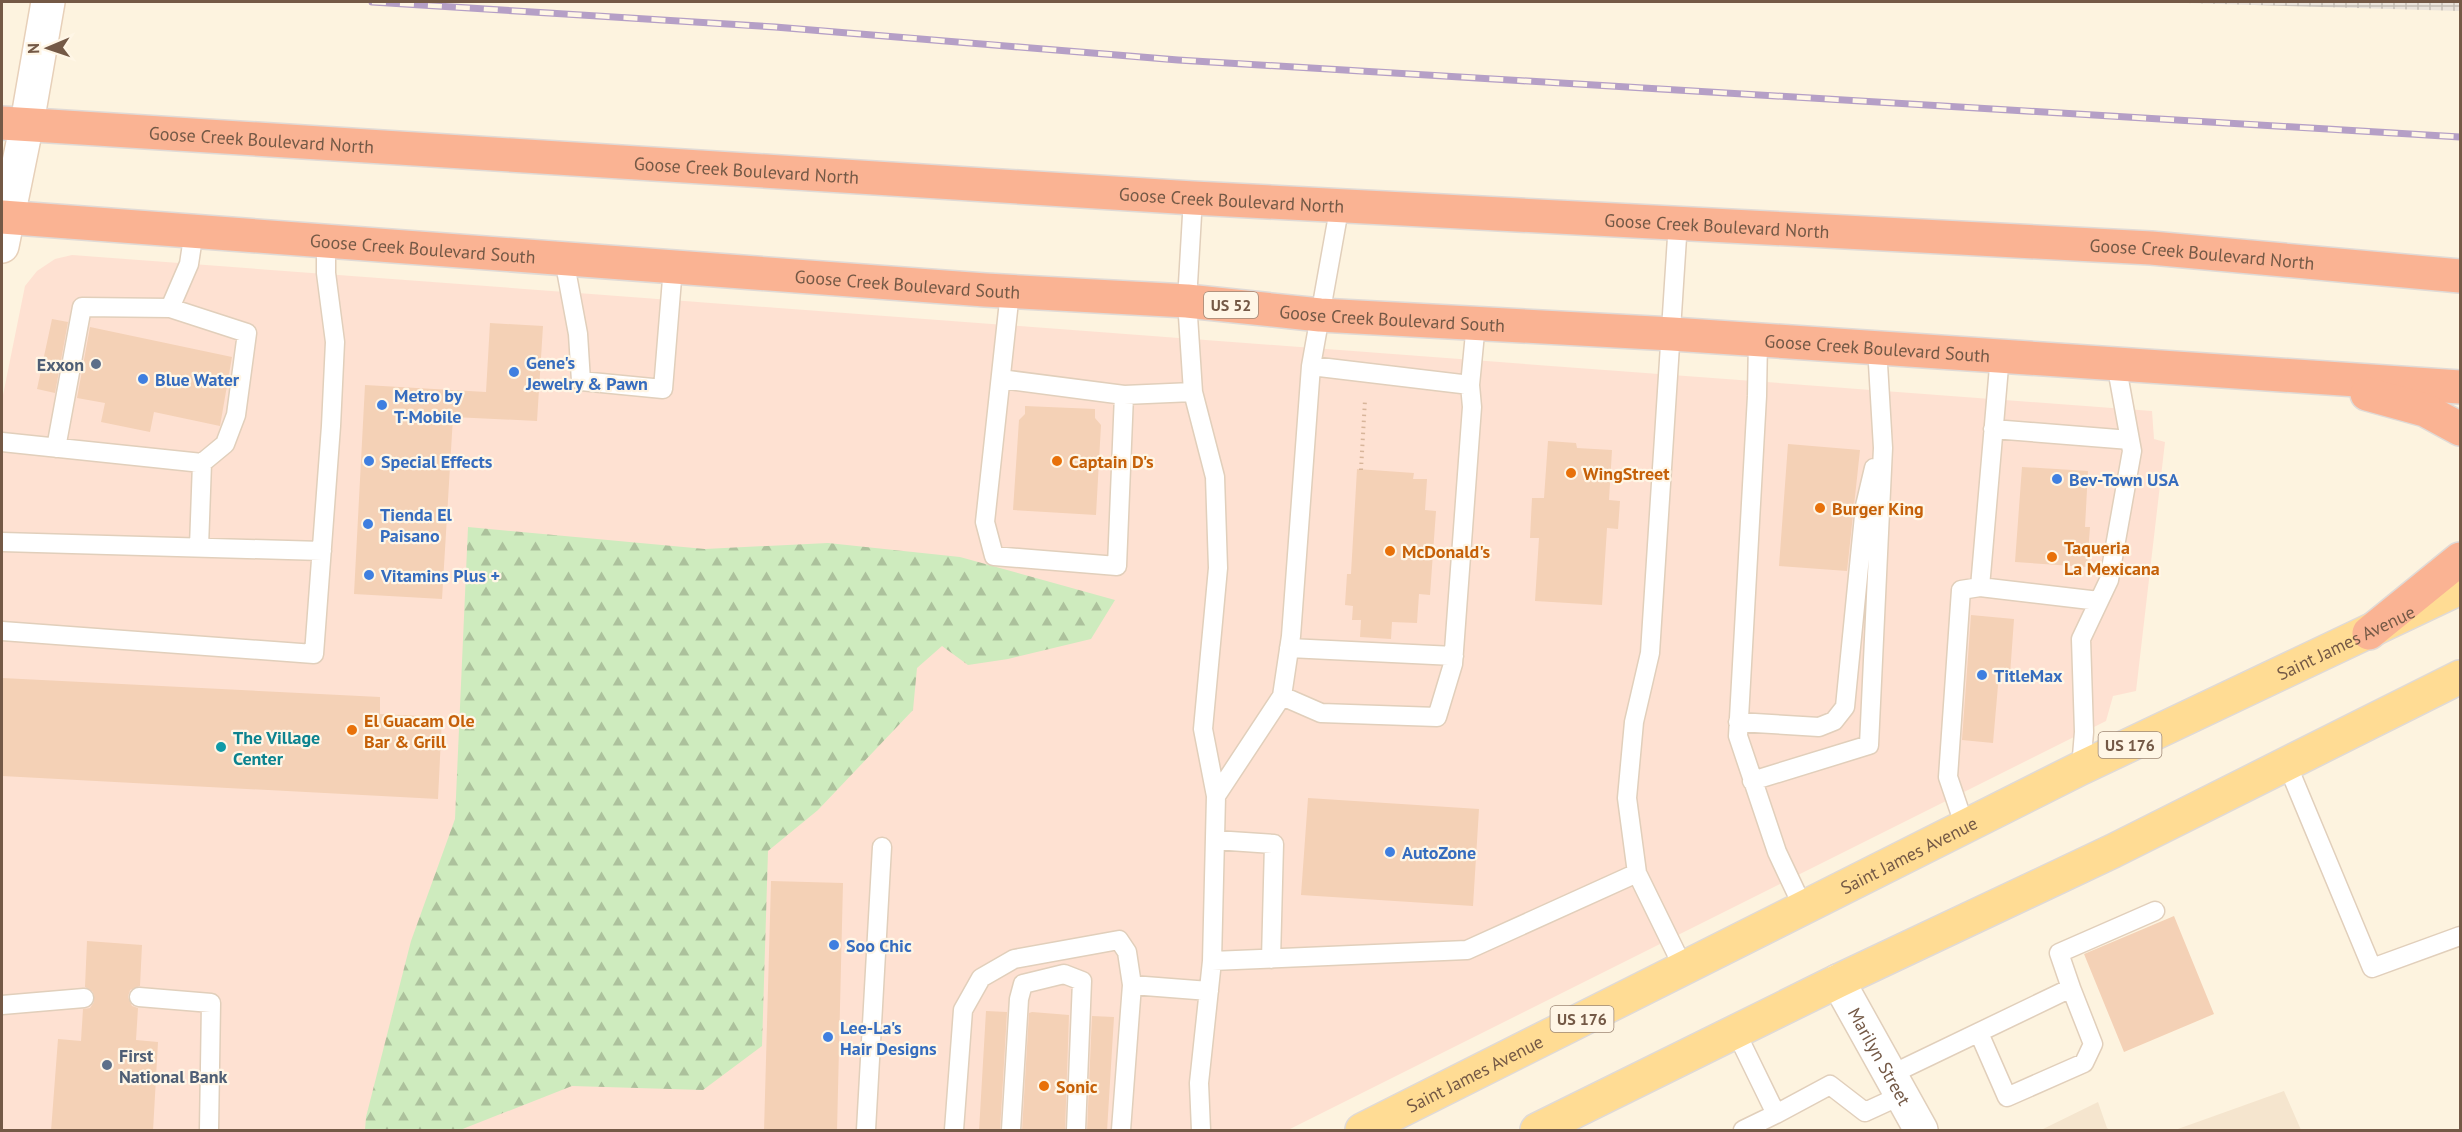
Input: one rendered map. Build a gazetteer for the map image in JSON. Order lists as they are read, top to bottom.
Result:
{
  "streets": {
    "highway": ["Goose Creek Boulevard North", "Goose Creek Boulevard South", "US 52"],
    "main road": ["Saint James Avenue", "US 176", "Marilyn Street"]
  },
  "places": [
    "Exxon",
    "Gene's Jewelry & Pawn",
    "Blue Water",
    "Metro by T-Mobile",
    "Special Effects",
    "Captain D's",
    "WingStreet",
    "Bev-Town USA",
    "Burger King",
    "Tienda El Paisano",
    "McDonald's",
    "Taqueria La Mexicana",
    "Vitamins Plus +",
    "TitleMax",
    "El Guacam Ole Bar & Grill",
    "The Village Center",
    "AutoZone",
    "Soo Chic",
    "Lee-La's Hair Designs",
    "First National Bank",
    "Sonic"
  ],
  "north": "left"
}
